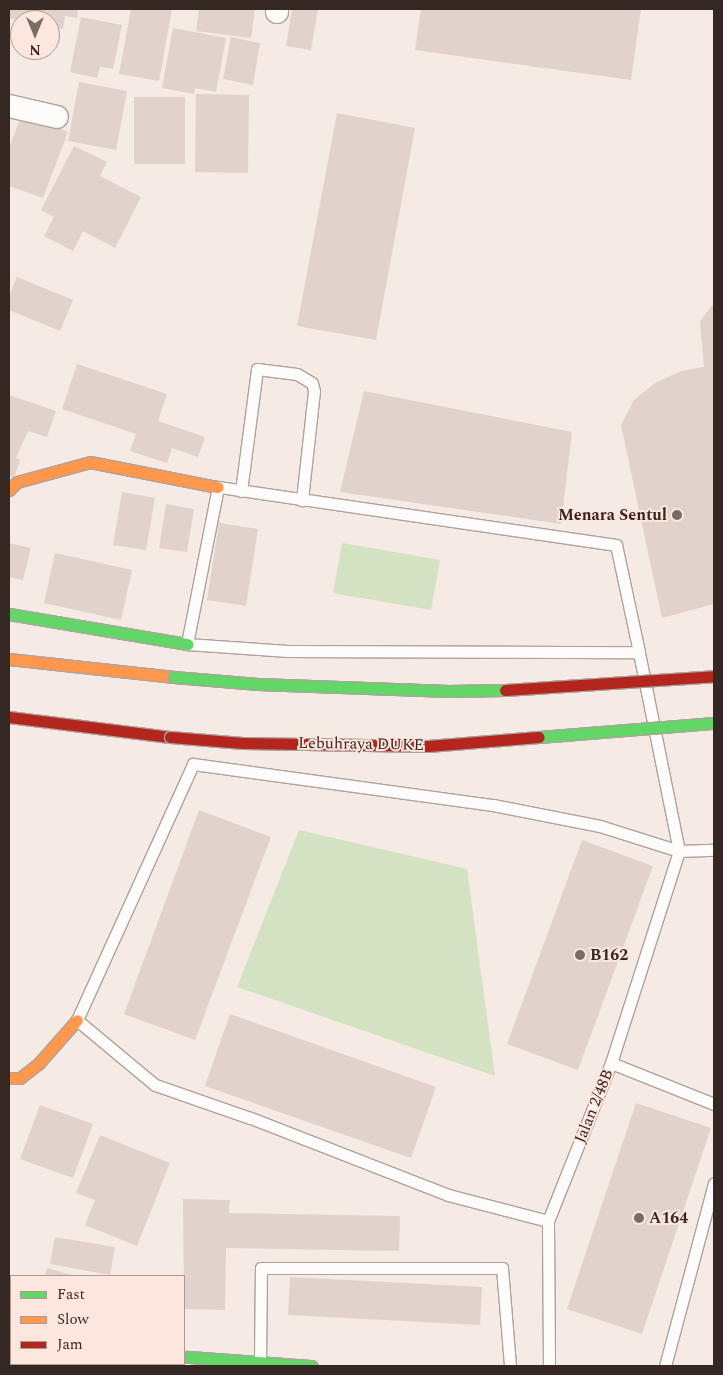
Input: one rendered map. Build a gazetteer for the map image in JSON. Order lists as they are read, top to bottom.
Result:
{
  "streets": {
    "main road": ["Lebuhraya DUKE"],
    "lane": ["Jalan 2/48B"]
  },
  "places": ["Menara Sentul", "B162", "A164"],
  "legend": ["Fast", "Slow", "Jam"],
  "north": "bottom"
}
